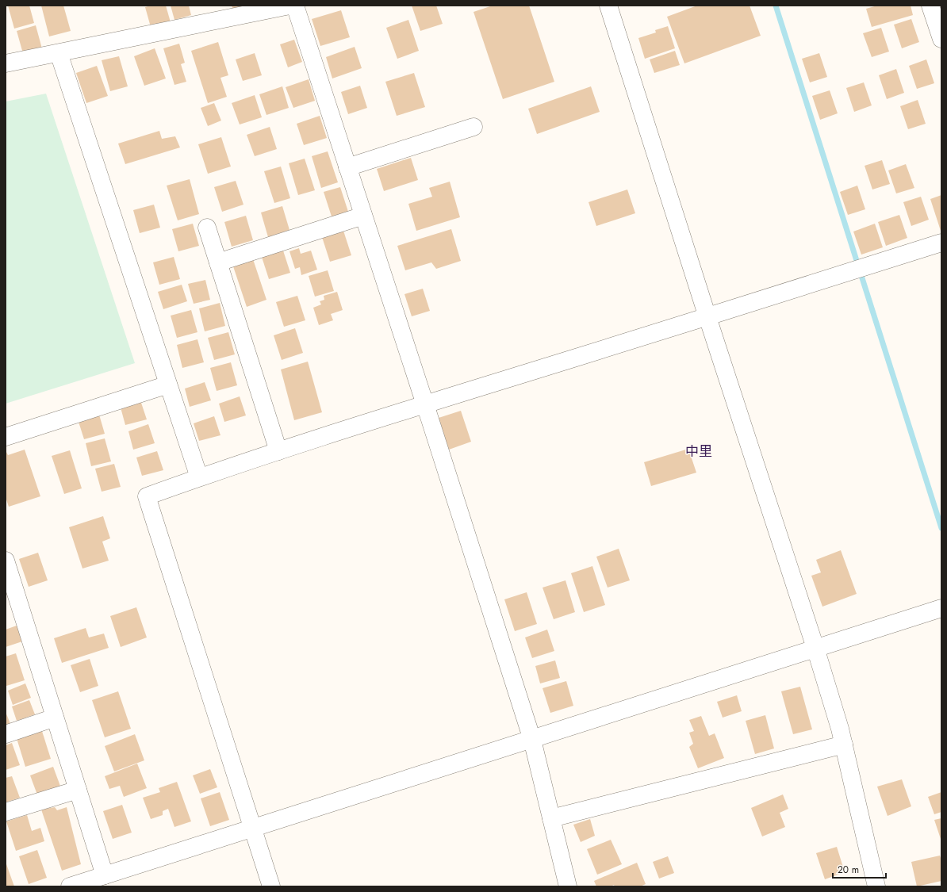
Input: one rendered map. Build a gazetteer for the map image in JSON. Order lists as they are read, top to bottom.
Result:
{
  "districts": ["中里"],
  "scale_bar": "20 m"
}
